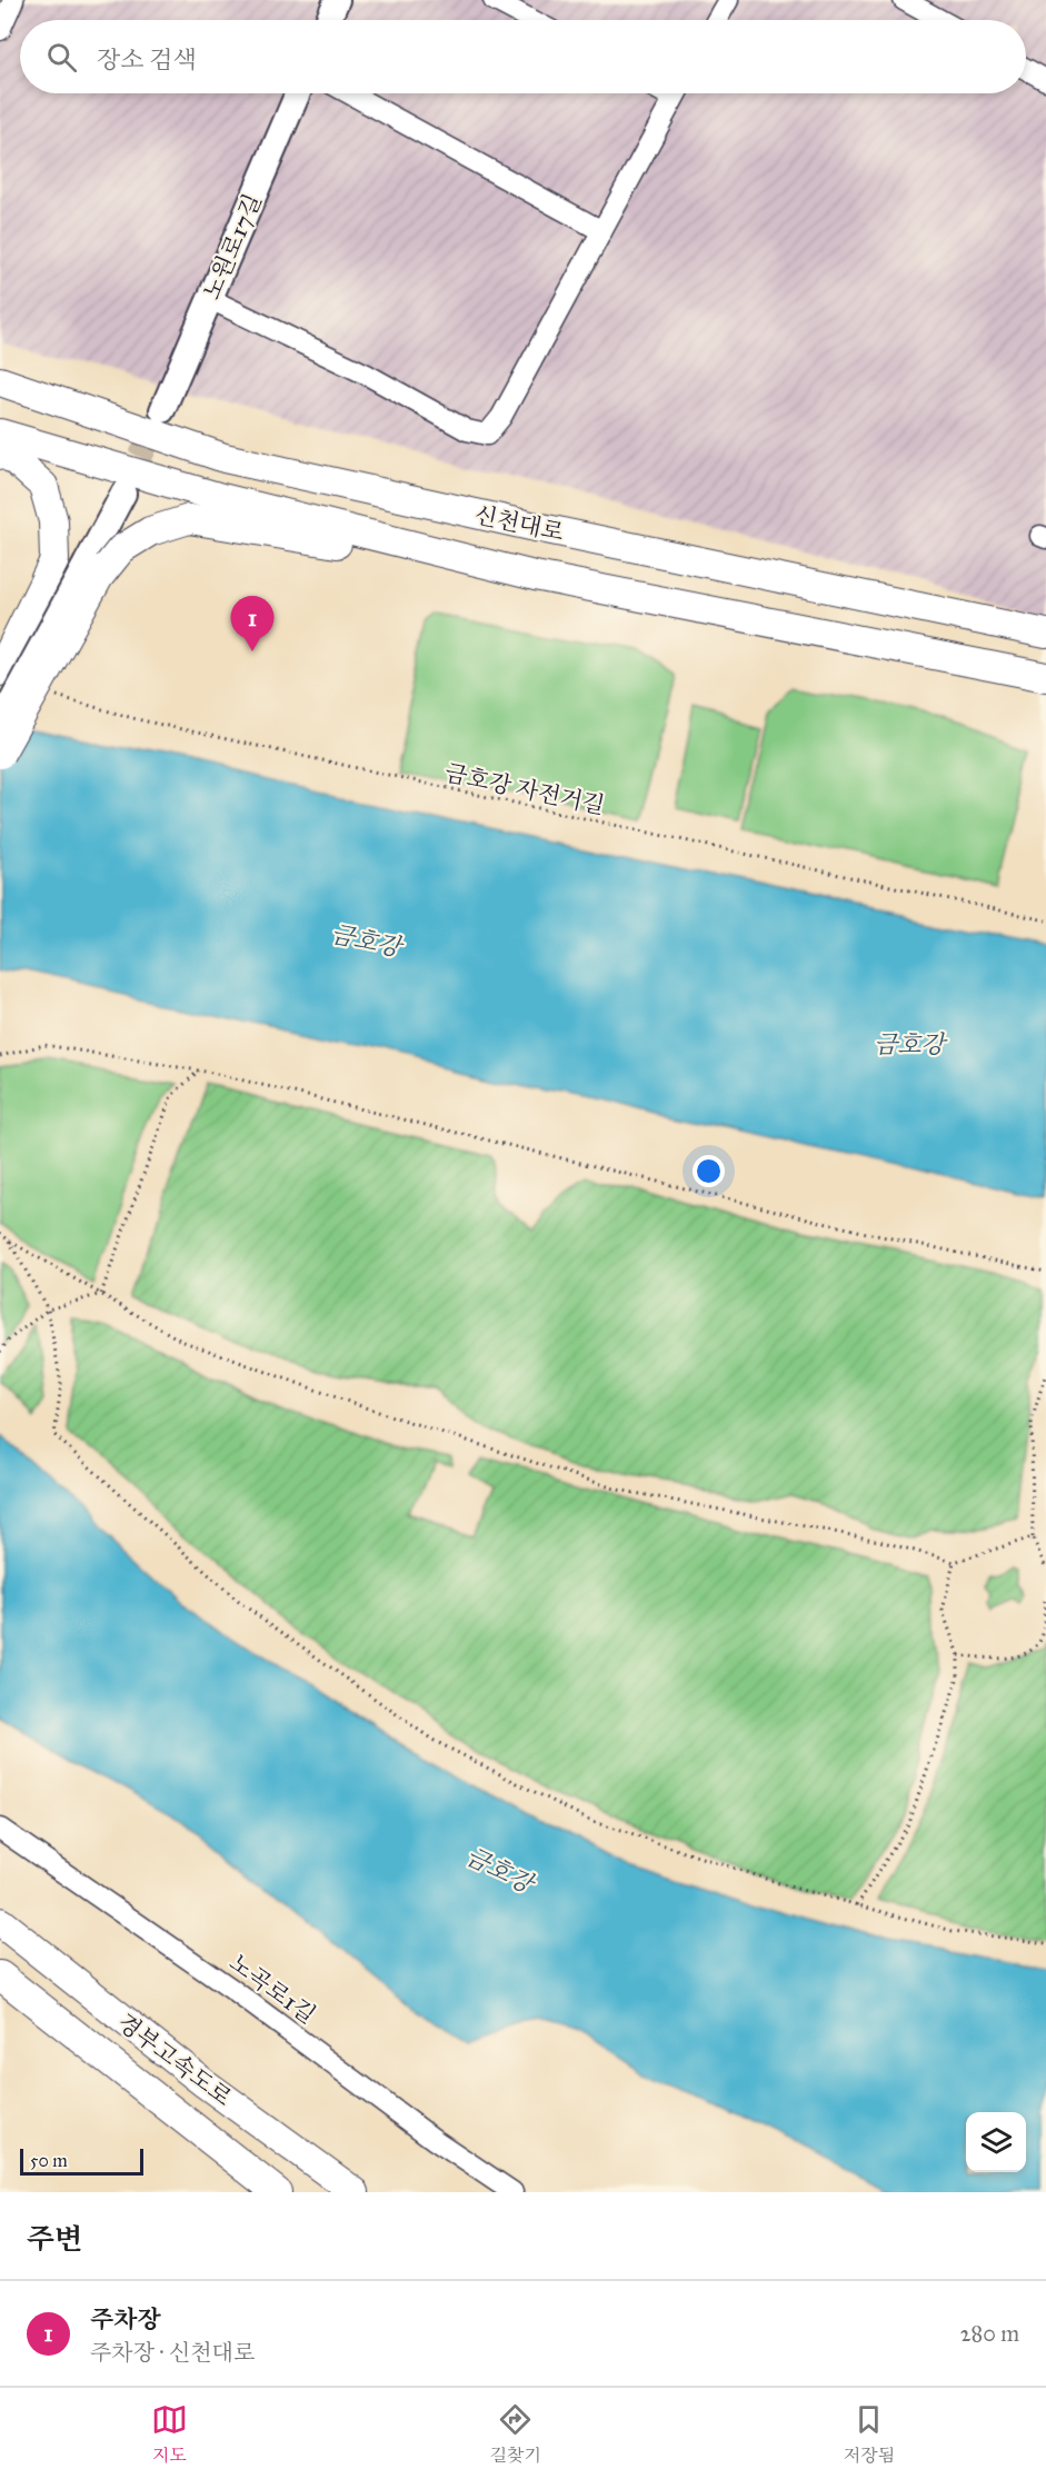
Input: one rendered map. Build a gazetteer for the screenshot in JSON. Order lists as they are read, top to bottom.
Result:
{
  "streets": {
    "highway": ["신천대로", "경부고속도로"],
    "main road": ["노원로17길"],
    "street": ["노곡로1길"],
    "path": ["금호강 자전거길"]
  },
  "water": ["금호강"],
  "scale_bar": "50 m",
  "page": {
    "search": "장소 검색",
    "pins": "1",
    "scale": "50 m",
    "heading": "주변",
    "list": [
      {
        "mark": "1",
        "name": "주차장",
        "note": "주차장 · 신천대로",
        "value": "280 m"
      }
    ],
    "nav": ["지도", "길찾기", "저장됨"]
  }
}
